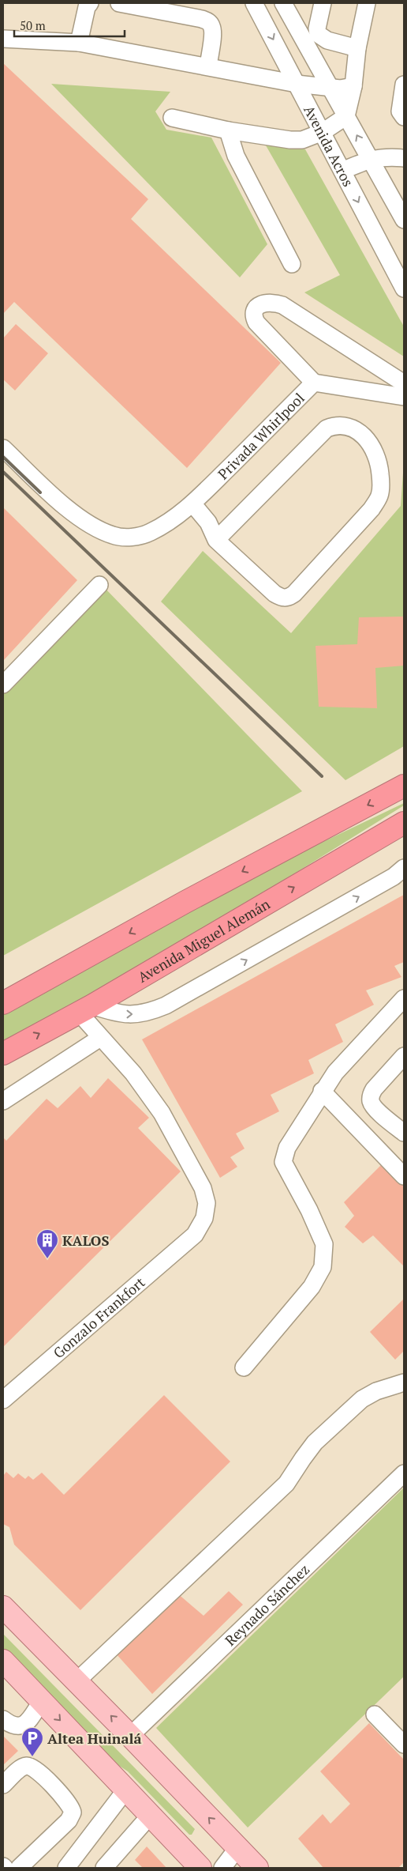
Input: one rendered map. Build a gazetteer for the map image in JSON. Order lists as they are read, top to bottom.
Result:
{
  "streets": {
    "highway": ["Avenida Miguel Alemán"],
    "street": [
      "Avenida Acros",
      "Privada Whirlpool",
      "Gonzalo Frankfort",
      "Reynado Sánchez"
    ]
  },
  "places": {
    "building": ["KALOS"],
    "parking": ["Altea Huinalá"]
  },
  "scale_bar": "50 m"
}
